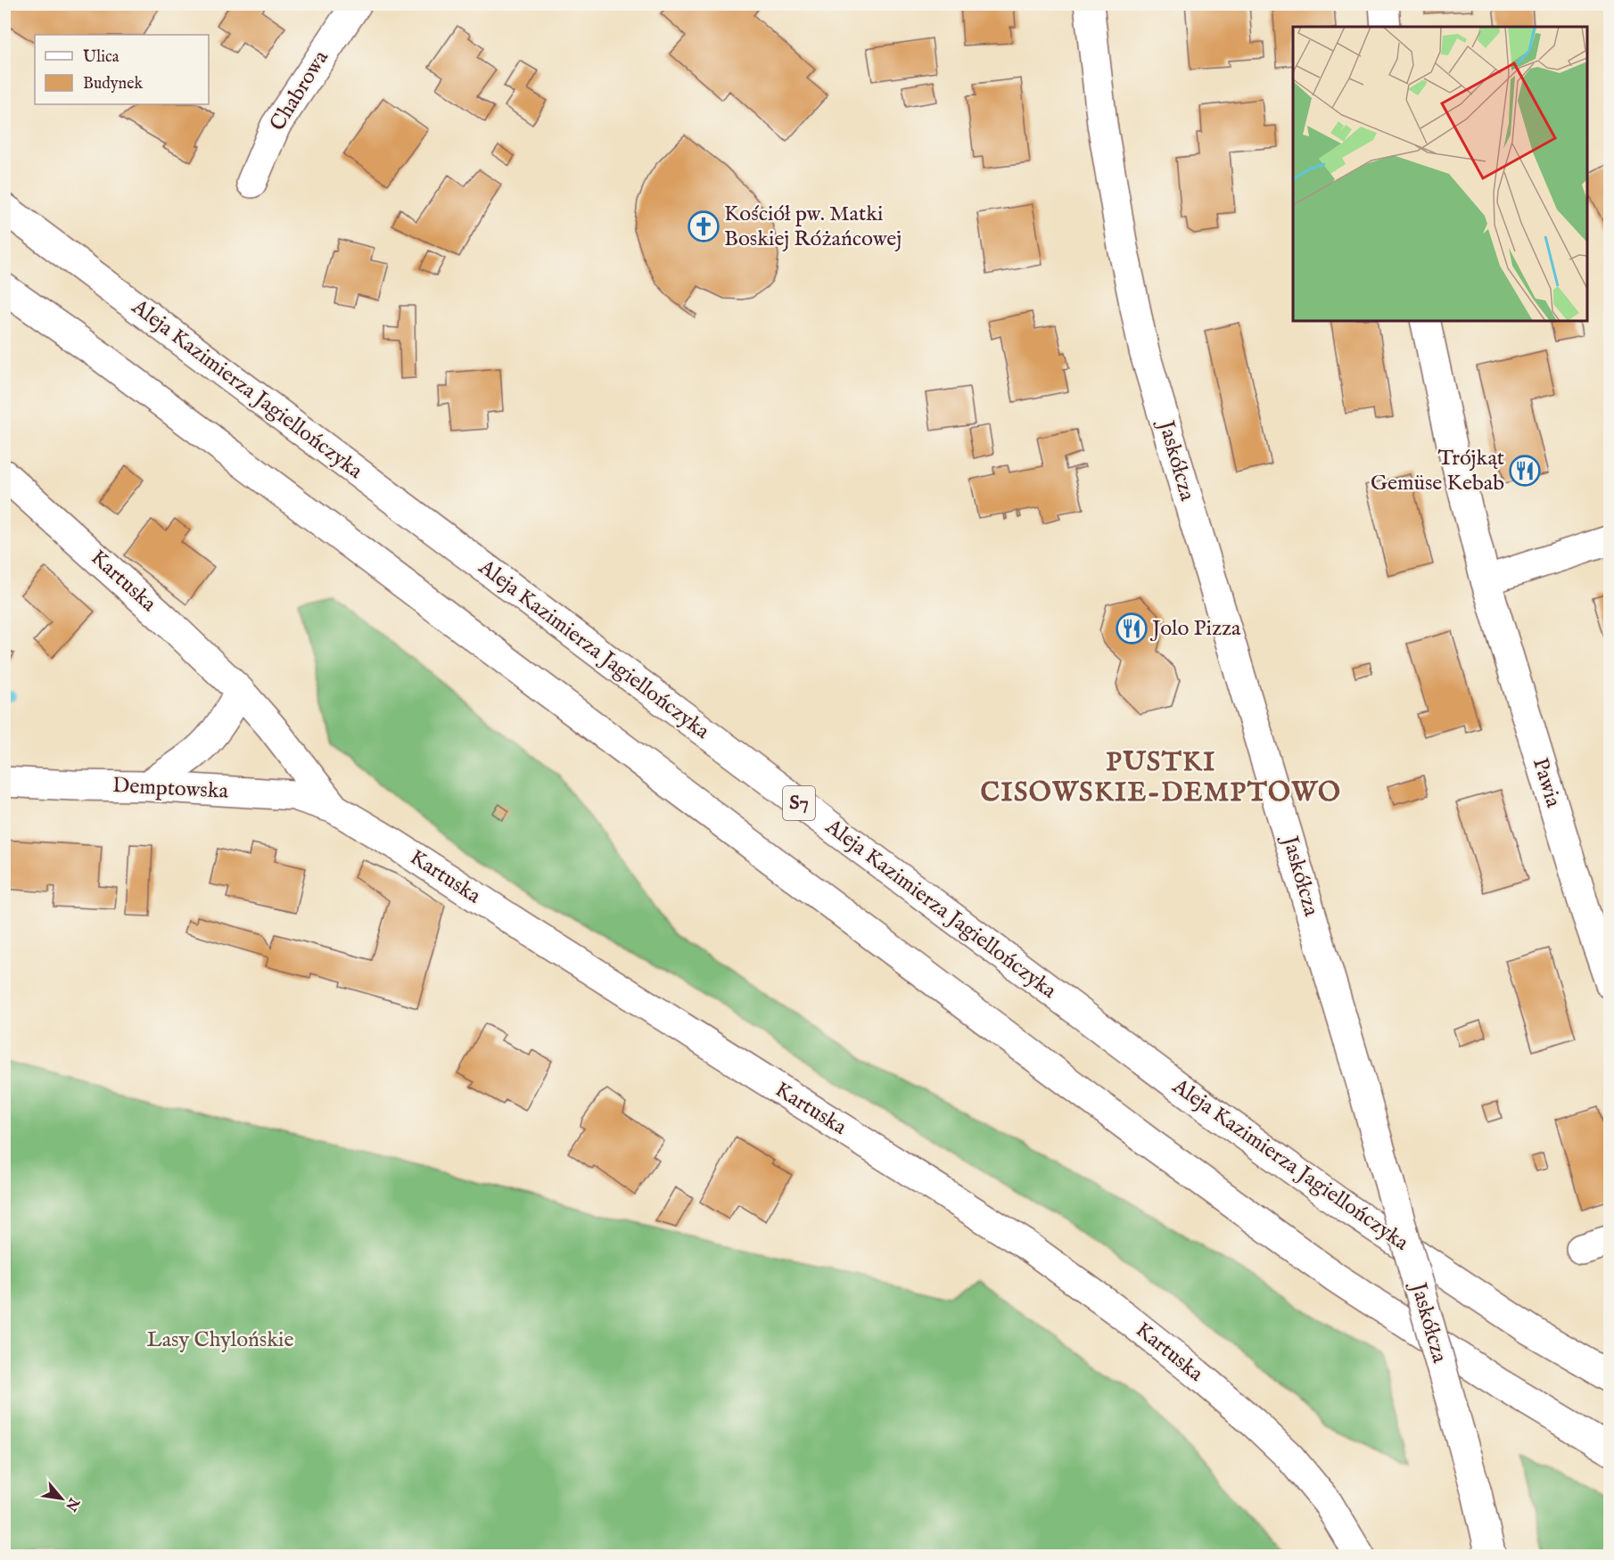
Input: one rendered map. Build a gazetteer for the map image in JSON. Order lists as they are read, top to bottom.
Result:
{
  "streets": {
    "main road": [
      "Chabrowa",
      "Aleja Kazimierza Jagiellończyka",
      "Jaskółcza",
      "Kartuska",
      "Pawia",
      "Demptowska",
      "S7"
    ]
  },
  "crossings": [
    ["Kartuska", "Demptowska"]
  ],
  "districts": ["PUSTKI CISOWSKIE-DEMPTOWO"],
  "parks": ["Lasy Chylońskie"],
  "places": {
    "church": ["Kościół pw. Matki Boskiej Różańcowej"],
    "restaurant": ["Trójkąt Gemüse Kebab", "Jolo Pizza"]
  },
  "legend": ["Ulica", "Budynek"],
  "north": "bottom right"
}
